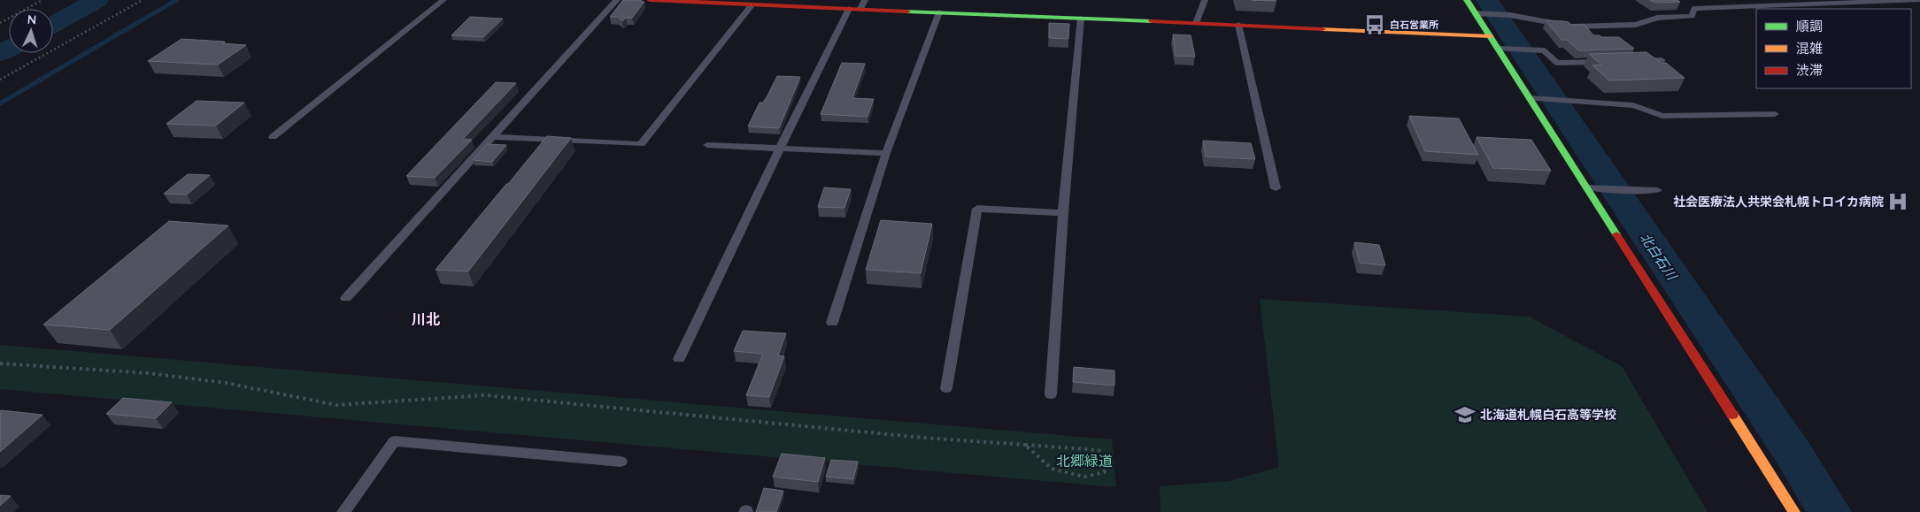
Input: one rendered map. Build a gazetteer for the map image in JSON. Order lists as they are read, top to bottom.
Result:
{
  "districts": ["川北"],
  "water": ["北白石川"],
  "parks": ["北郷緑道"],
  "places": {
    "bus stop": ["白石営業所"],
    "hospital": ["社会医療法人共栄会札幌トロイカ病院"],
    "school or university": ["北海道札幌白石高等学校"]
  },
  "legend": ["順調", "混雑", "渋滞"],
  "north": "top"
}
